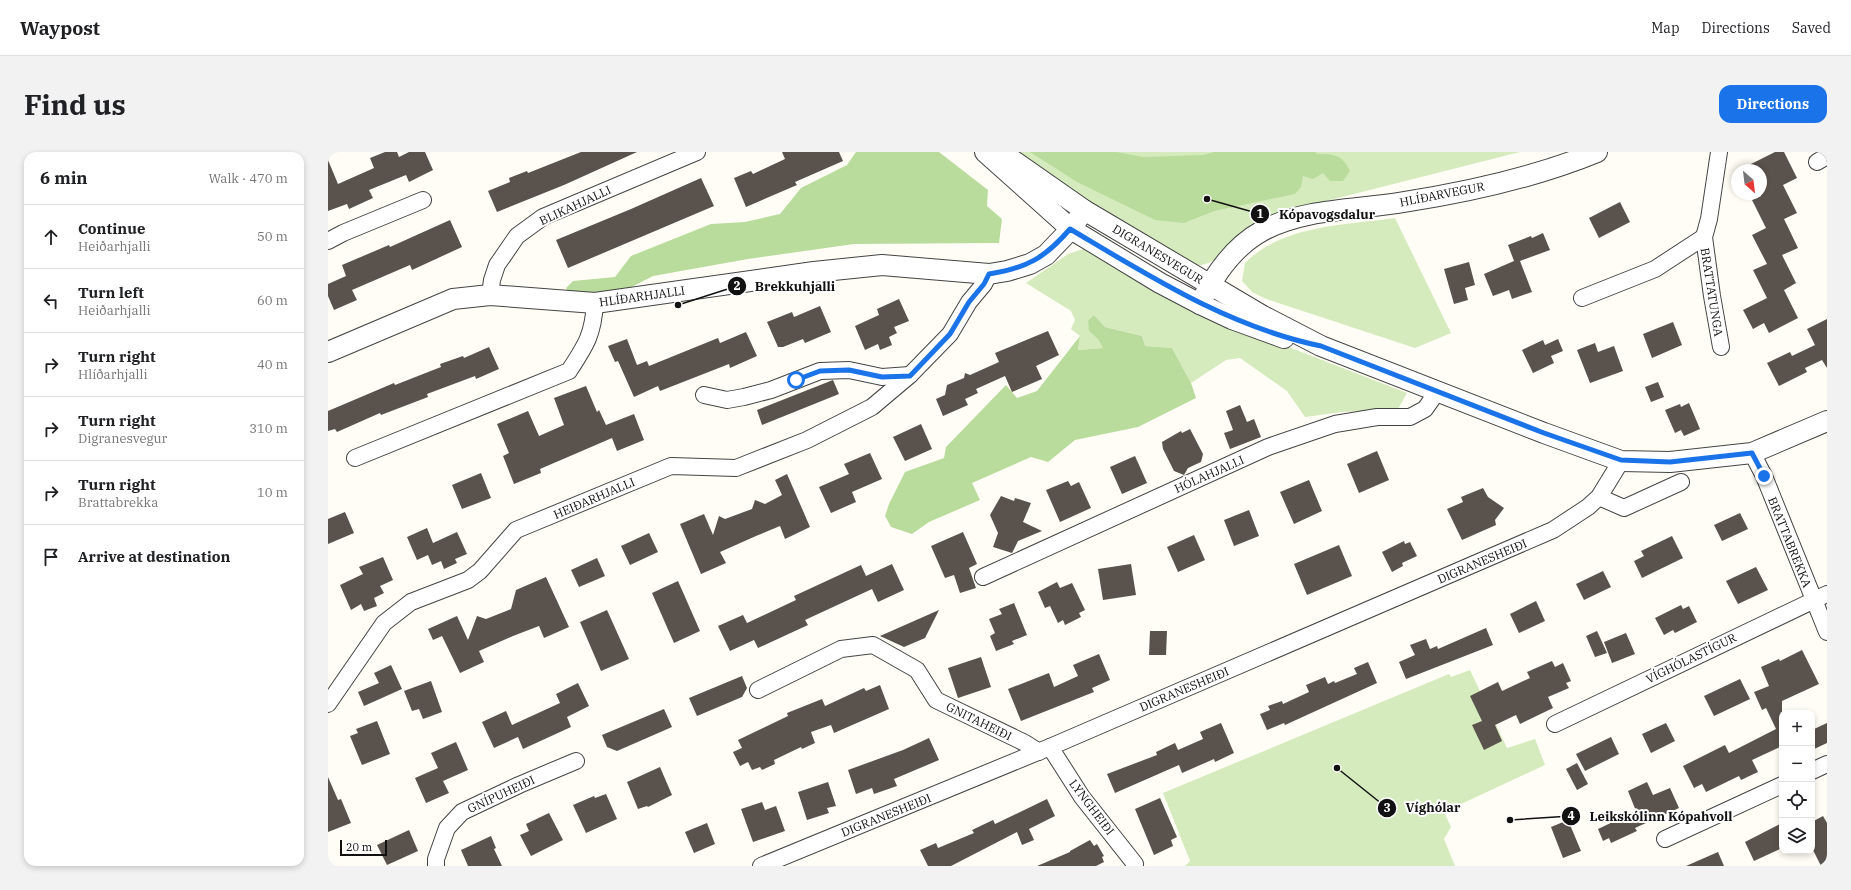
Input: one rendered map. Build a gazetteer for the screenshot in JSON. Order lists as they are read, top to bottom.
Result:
{
  "streets": {
    "street": [
      "HLÍÐARVEGUR",
      "BLIKAHJALLI",
      "DIGRANESVEGUR",
      "BRATTATUNGA",
      "HLÍÐARHJALLI",
      "HÓLAHJALLI",
      "HEIÐARHJALLI",
      "BRATTABREKKA",
      "DIGRANESHEIÐI",
      "VÍGHÓLASTÍGUR",
      "GNITAHEIÐI",
      "GNÍPUHEIÐI",
      "LYNGHEIÐI"
    ]
  },
  "crossings": [
    ["HLÍÐARVEGUR", "DIGRANESVEGUR"],
    ["BLIKAHJALLI", "HLÍÐARHJALLI"],
    ["DIGRANESVEGUR", "HLÍÐARHJALLI"],
    ["DIGRANESVEGUR", "HÓLAHJALLI"],
    ["DIGRANESVEGUR", "BRATTABREKKA"],
    ["DIGRANESVEGUR", "DIGRANESHEIÐI"],
    ["HLÍÐARHJALLI", "HEIÐARHJALLI"],
    ["BRATTABREKKA", "VÍGHÓLASTÍGUR"],
    ["DIGRANESHEIÐI", "GNITAHEIÐI"],
    ["DIGRANESHEIÐI", "LYNGHEIÐI"],
    ["GNITAHEIÐI", "LYNGHEIÐI"]
  ],
  "places": [
    "Kópavogsdalur",
    "Brekkuhjalli",
    "Víghólar",
    "Leikskólinn Kópahvoll"
  ],
  "scale_bar": "20 m",
  "north": "bottom right",
  "page": {
    "header": "Waypost",
    "nav": ["Map", "Directions", "Saved"],
    "buttons": "Directions",
    "title": "Find us",
    "heading": ["6 min", "Walk · 470 m"],
    "list": [
      ["Continue", "Heiðarhjalli", "50 m"],
      ["Turn left", "Heiðarhjalli", "60 m"],
      ["Turn right", "Hlíðarhjalli", "40 m"],
      ["Turn right", "Digranesvegur", "310 m"],
      ["Turn right", "Brattabrekka", "10 m"],
      "Arrive at destination"
    ],
    "map_buttons": ["+", "−"],
    "scale": "20 m"
  }
}
